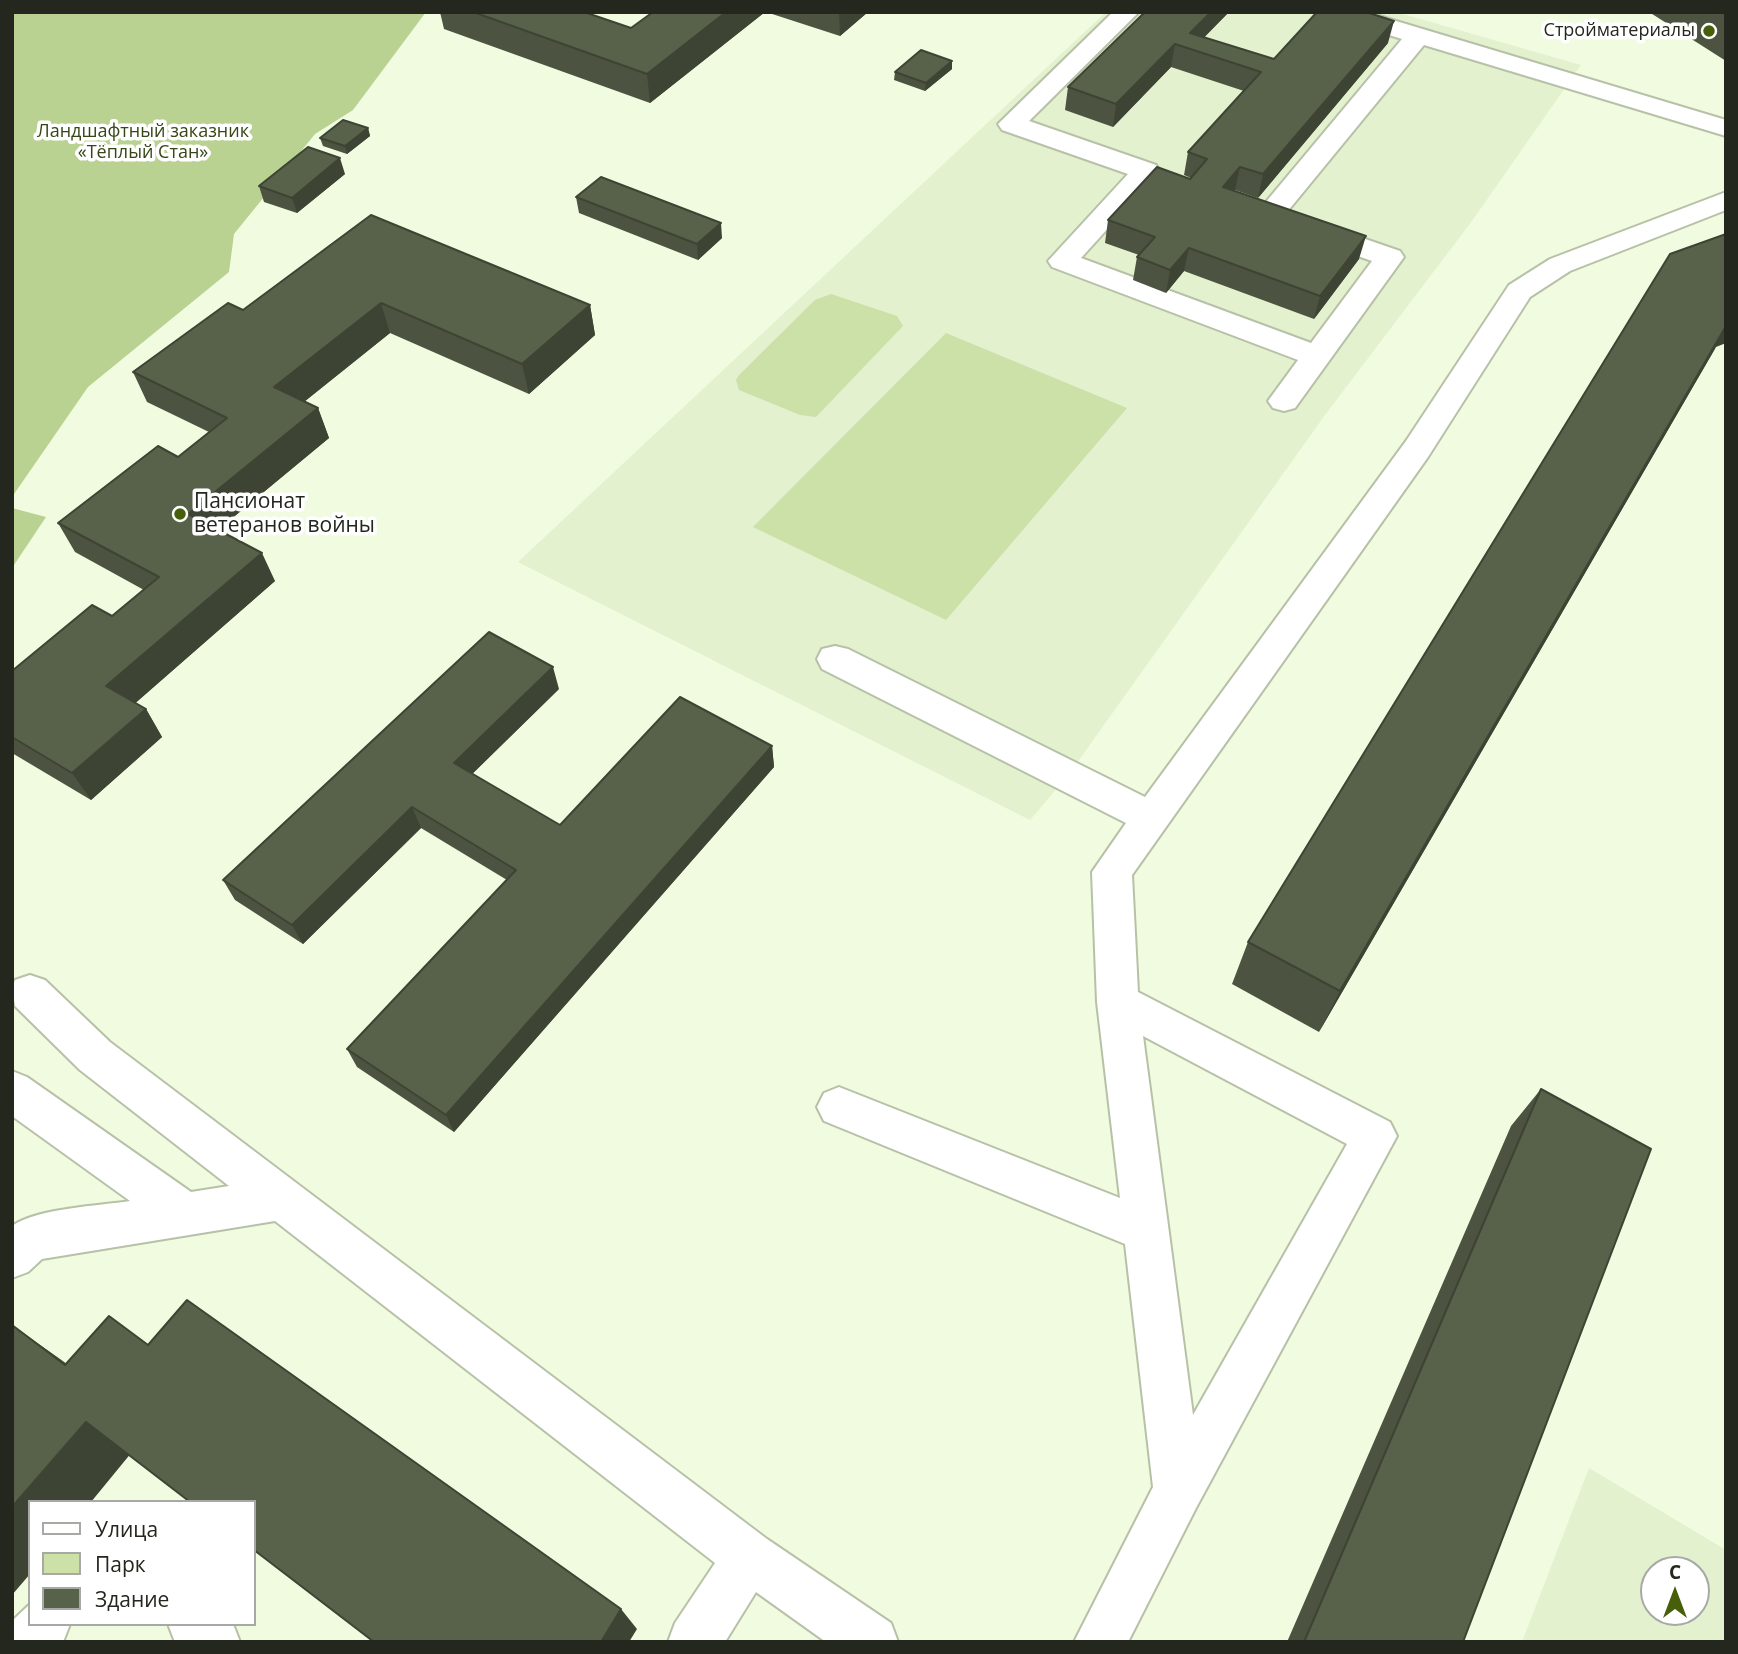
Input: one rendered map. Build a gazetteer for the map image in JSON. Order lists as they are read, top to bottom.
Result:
{
  "parks": ["Ландшафтный заказник «Тёплый Стан»"],
  "places": ["Стройматериалы", "Пансионат ветеранов войны"],
  "legend": ["Улица", "Парк", "Здание"],
  "north": "top"
}
